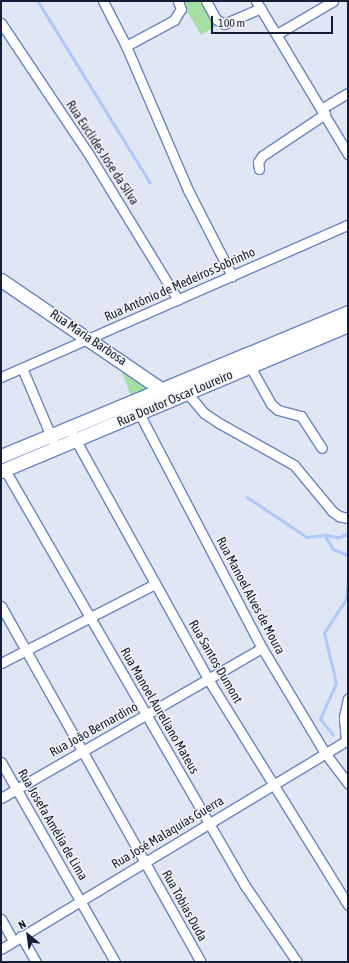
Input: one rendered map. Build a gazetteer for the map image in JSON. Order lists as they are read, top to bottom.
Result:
{
  "streets": {
    "main road": ["Rua Maria Barbosa", "Rua Doutor Oscar Loureiro"],
    "street": [
      "Rua Euclides Jose da Silva",
      "Rua Antônio de Medeiros Sobrinho",
      "Rua Manoel Alves de Moura",
      "Rua Santos Dumont",
      "Rua Manoel Aureliano Mateus",
      "Rua João Bernardino",
      "Rua Josefa Amélia de Lima",
      "Rua José Malaquias Guerra",
      "Rua Tobias Duda"
    ]
  },
  "crossings": [
    ["Rua Euclides Jose da Silva", "Rua Antônio de Medeiros Sobrinho"],
    ["Rua Antônio de Medeiros Sobrinho", "Rua Maria Barbosa"],
    ["Rua Maria Barbosa", "Rua Doutor Oscar Loureiro"],
    ["Rua Doutor Oscar Loureiro", "Rua Manoel Alves de Moura"],
    ["Rua Doutor Oscar Loureiro", "Rua Santos Dumont"],
    ["Rua Doutor Oscar Loureiro", "Rua Manoel Aureliano Mateus"],
    ["Rua Manoel Alves de Moura", "Rua João Bernardino"],
    ["Rua Manoel Alves de Moura", "Rua José Malaquias Guerra"],
    ["Rua Santos Dumont", "Rua João Bernardino"],
    ["Rua Santos Dumont", "Rua José Malaquias Guerra"],
    ["Rua Manoel Aureliano Mateus", "Rua João Bernardino"],
    ["Rua Manoel Aureliano Mateus", "Rua José Malaquias Guerra"],
    ["Rua João Bernardino", "Rua Josefa Amélia de Lima"],
    ["Rua João Bernardino", "Rua Tobias Duda"],
    ["Rua Josefa Amélia de Lima", "Rua José Malaquias Guerra"],
    ["Rua José Malaquias Guerra", "Rua Tobias Duda"]
  ],
  "scale_bar": "100 m",
  "north": "top left"
}
